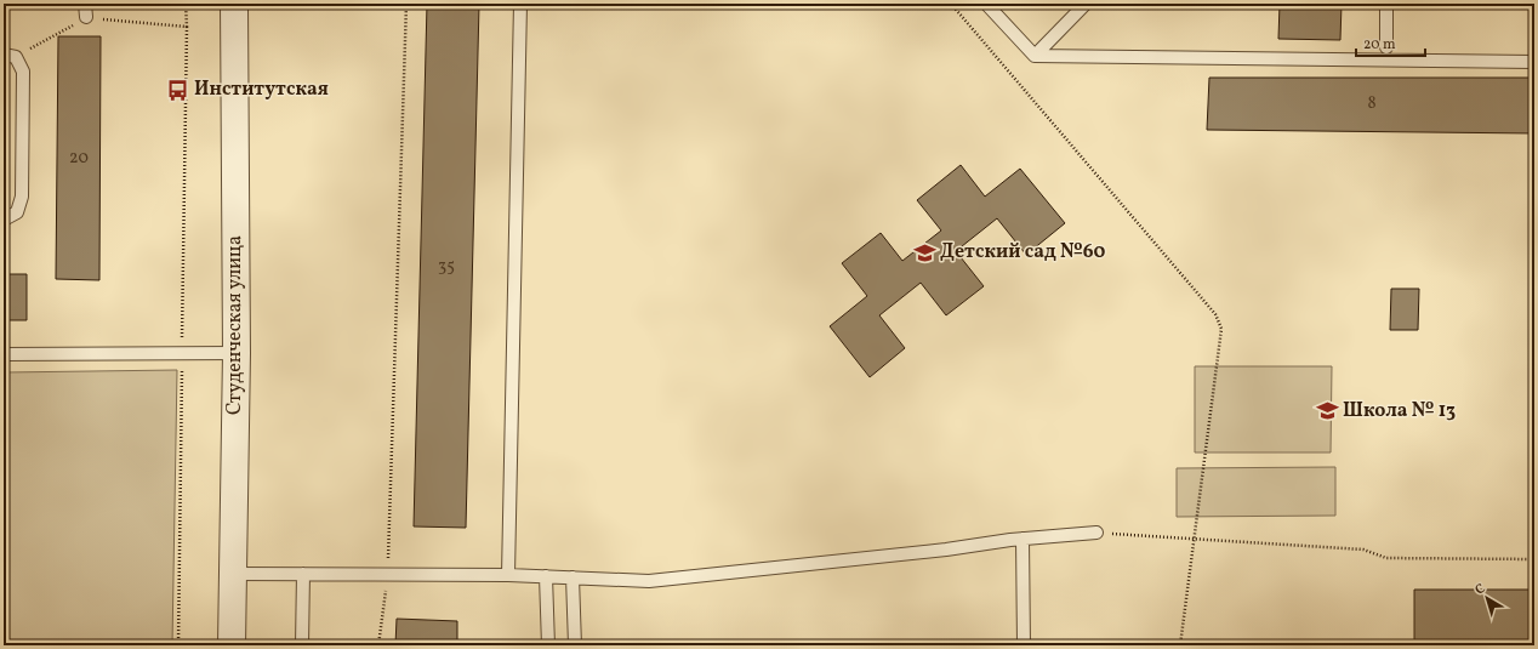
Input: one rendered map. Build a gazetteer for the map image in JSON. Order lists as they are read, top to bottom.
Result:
{
  "streets": {
    "street": ["Студенческая улица"]
  },
  "places": {
    "bus stop": ["Институтская"],
    "school or university": ["Детский сад №60", "Школа № 13"]
  },
  "house_numbers": ["8", "20", "35"],
  "scale_bar": "20 m",
  "north": "top left"
}
